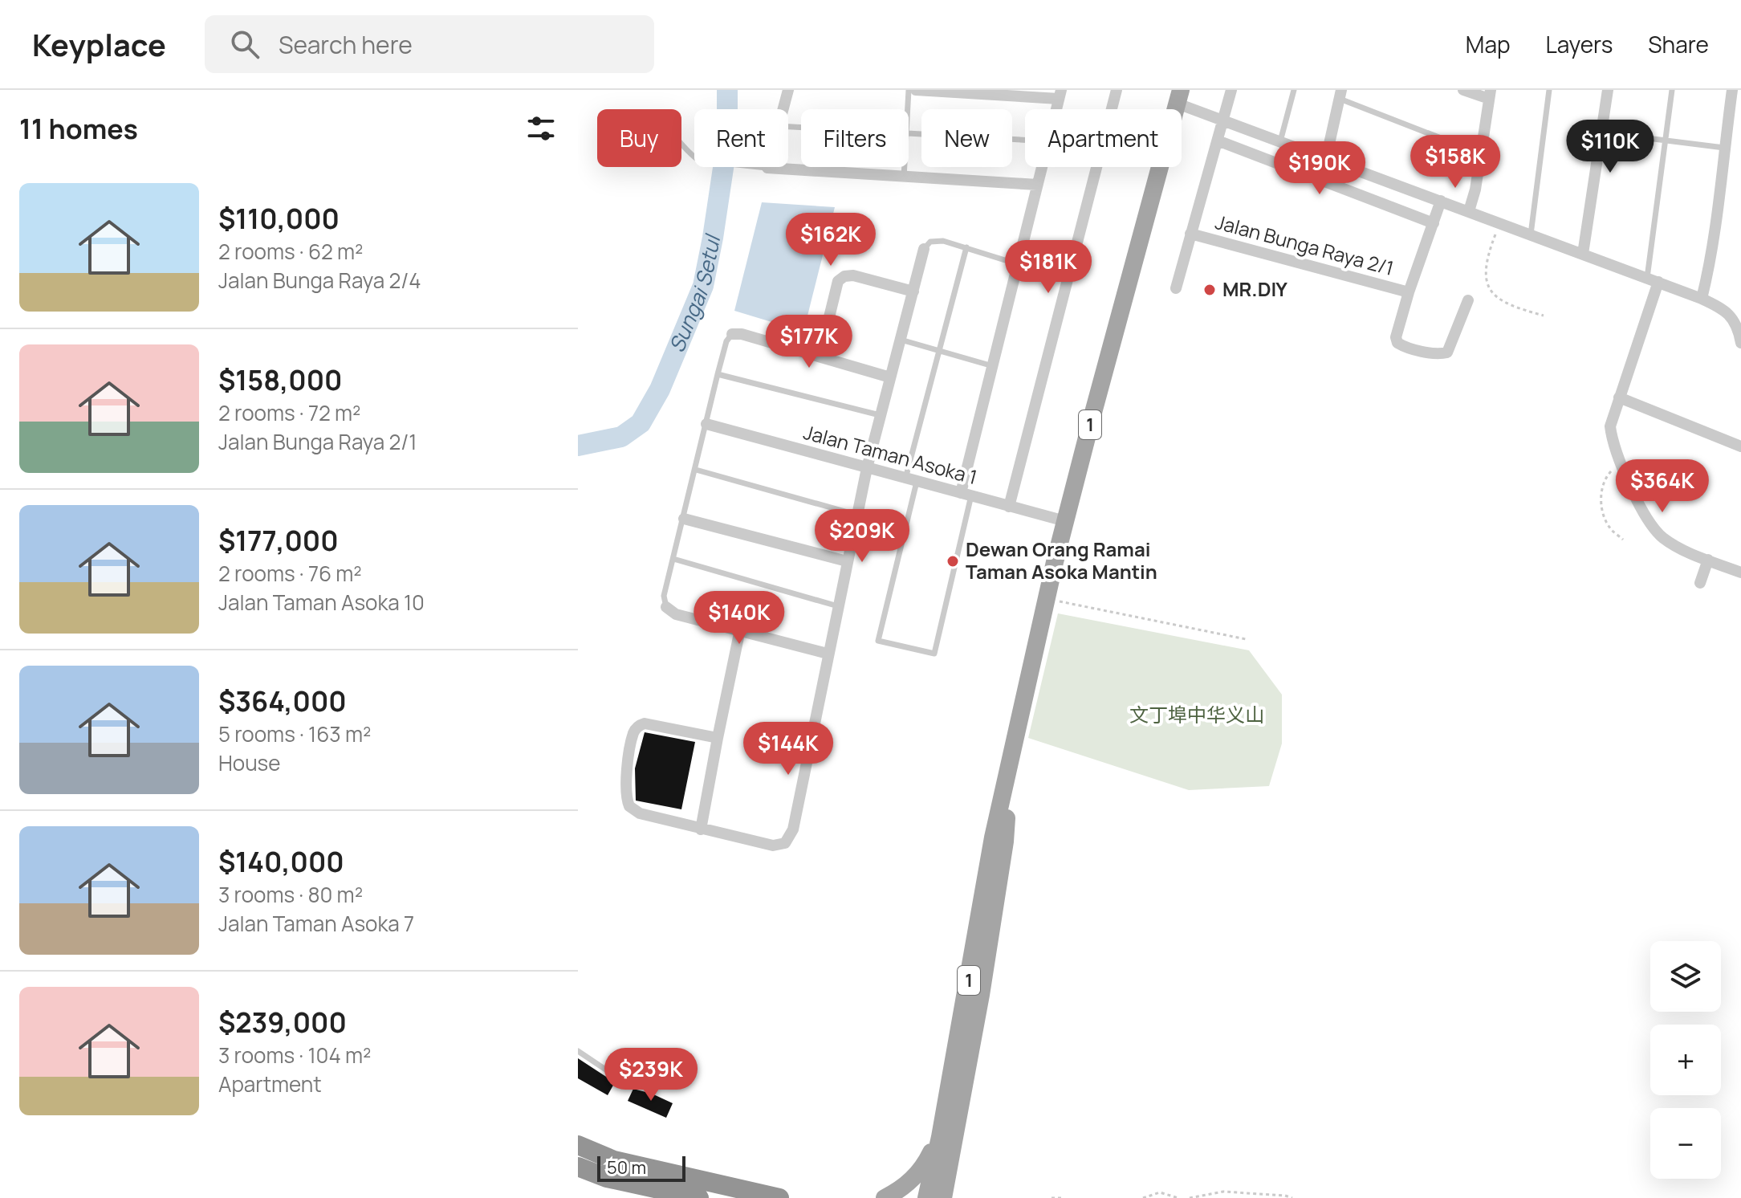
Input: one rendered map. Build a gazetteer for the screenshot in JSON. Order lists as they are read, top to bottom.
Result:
{
  "streets": {
    "main road": ["1"],
    "street": ["Jalan Bunga Raya 2/1", "Jalan Taman Asoka 1"]
  },
  "crossings": [
    ["1", "Jalan Taman Asoka 1"]
  ],
  "water": ["Sungai Setul"],
  "parks": ["文丁埠中华义山"],
  "places": ["MR.DIY", "Dewan Orang Ramai Taman Asoka Mantin"],
  "scale_bar": "50 m",
  "page": {
    "header": "Keyplace",
    "search": "Search here",
    "nav": ["Map", "Layers", "Share"],
    "heading": "11 homes",
    "chip": [
      "Buy",
      "Rent",
      "Filters",
      "New",
      "Apartment"
    ],
    "price": [
      "$110K",
      "$158K",
      "$190K",
      "$162K",
      "$181K",
      "$177K",
      "$364K",
      "$209K",
      "$140K",
      "$144K",
      "$239K"
    ],
    "list": [
      {
        "name": "$110,000",
        "note": "2 rooms · 62 m² · Jalan Bunga Raya 2/4"
      },
      {
        "name": "$158,000",
        "note": "2 rooms · 72 m² · Jalan Bunga Raya 2/1"
      },
      {
        "name": "$177,000",
        "note": "2 rooms · 76 m² · Jalan Taman Asoka 10"
      },
      {
        "name": "$364,000",
        "note": "5 rooms · 163 m² · House"
      },
      {
        "name": "$140,000",
        "note": "3 rooms · 80 m² · Jalan Taman Asoka 7"
      },
      {
        "name": "$239,000",
        "note": "3 rooms · 104 m² · Apartment"
      }
    ],
    "map_buttons": ["+", "−"],
    "scale": "50 m"
  }
}
